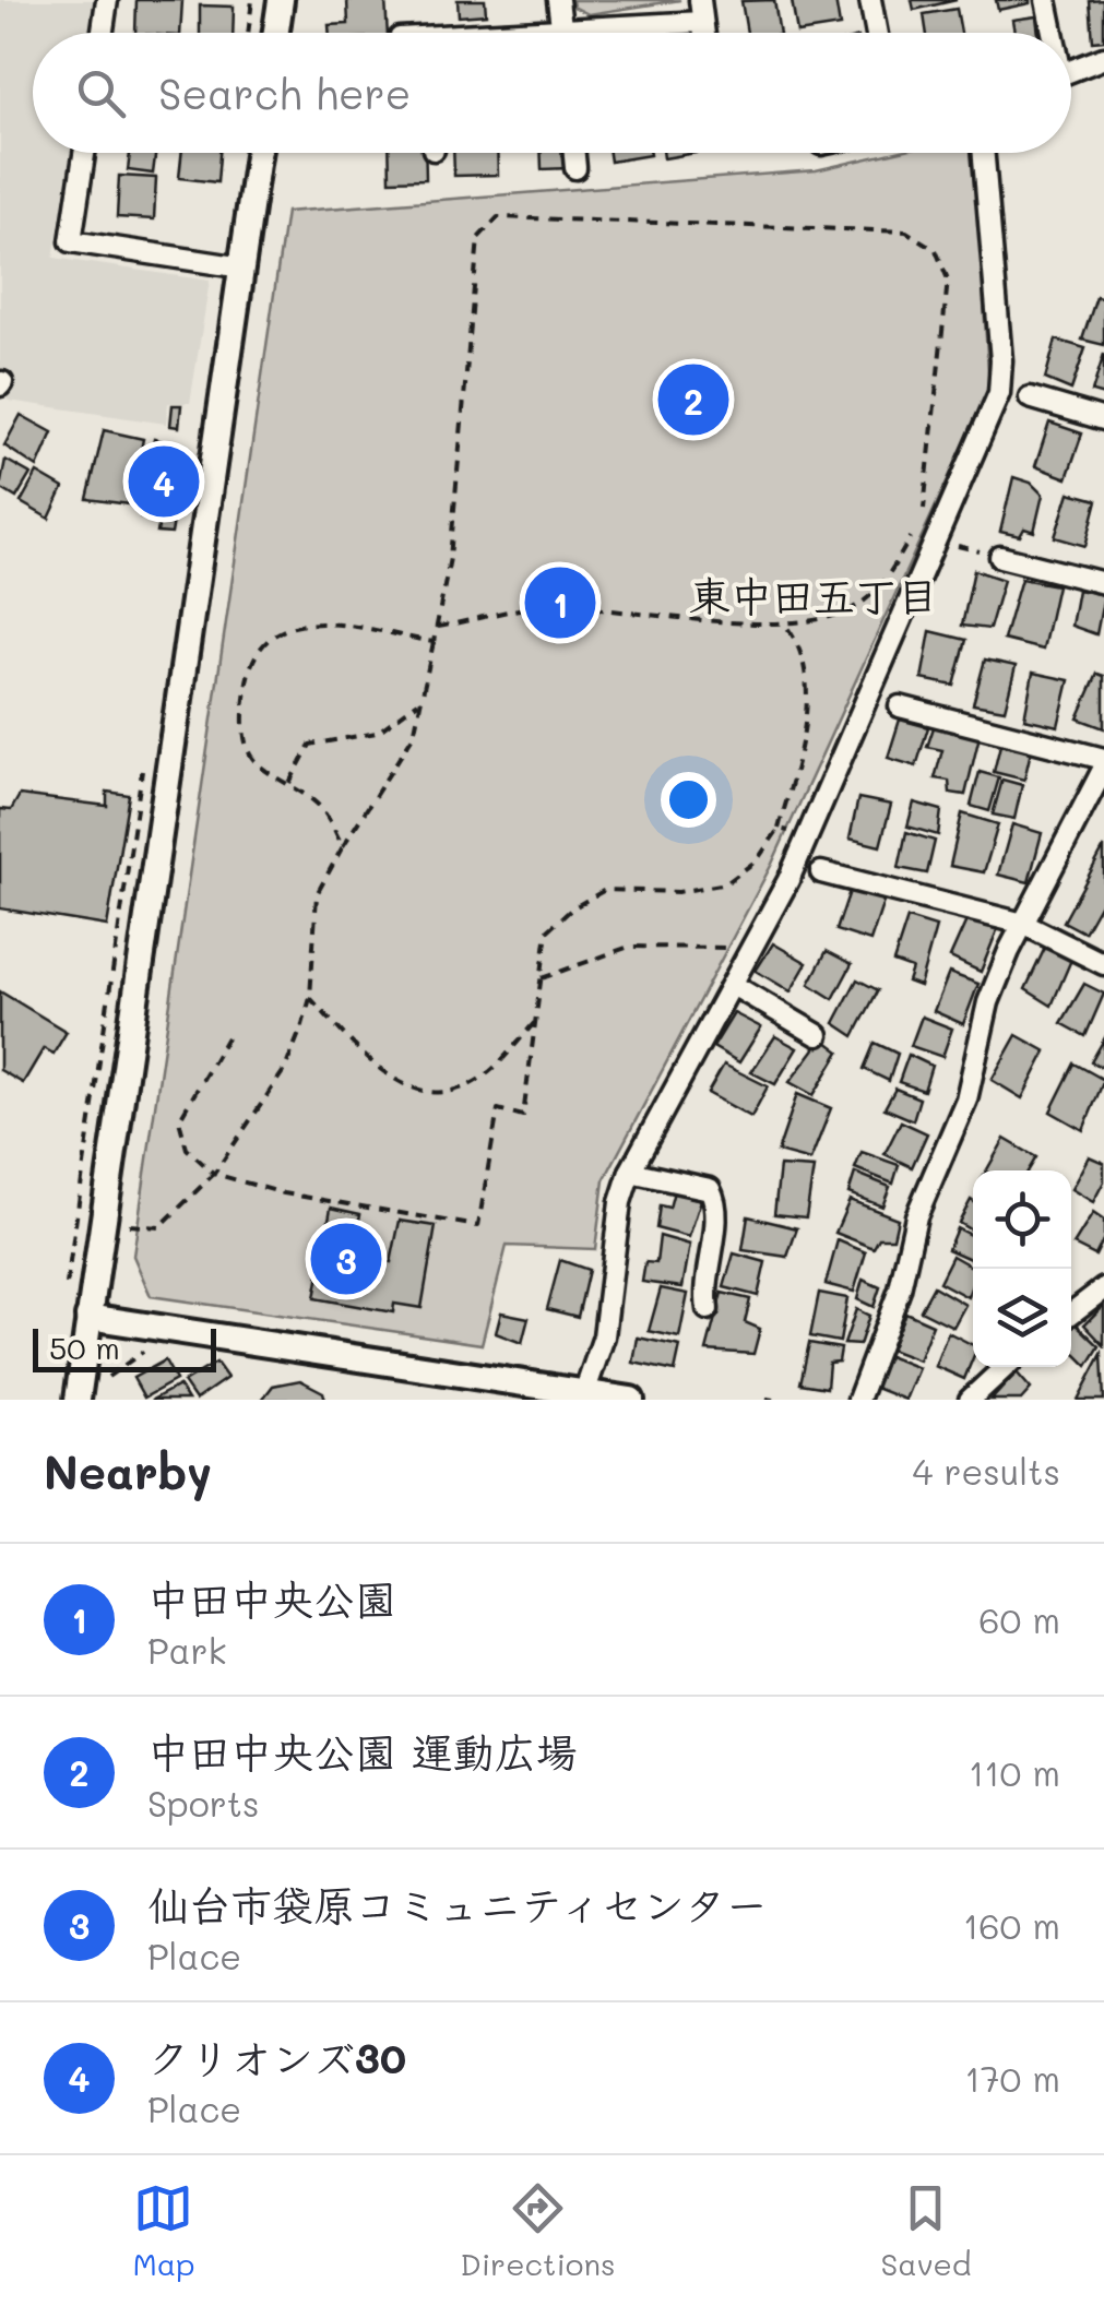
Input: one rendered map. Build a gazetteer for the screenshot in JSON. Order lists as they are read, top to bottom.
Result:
{
  "districts": ["東中田五丁目"],
  "scale_bar": "50 m",
  "page": {
    "search": "Search here",
    "pins": [
      "2",
      "4",
      "1",
      "3"
    ],
    "scale": "50 m",
    "heading": ["Nearby", "4 results"],
    "list": [
      {
        "mark": "1",
        "name": "中田中央公園",
        "note": "Park",
        "value": "60 m"
      },
      {
        "mark": "2",
        "name": "中田中央公園 運動広場",
        "note": "Sports",
        "value": "110 m"
      },
      {
        "mark": "3",
        "name": "仙台市袋原コミュニティセンター",
        "note": "Place",
        "value": "160 m"
      },
      {
        "mark": "4",
        "name": "クリオンズ30",
        "note": "Place",
        "value": "170 m"
      }
    ],
    "nav": ["Map", "Directions", "Saved"]
  }
}
